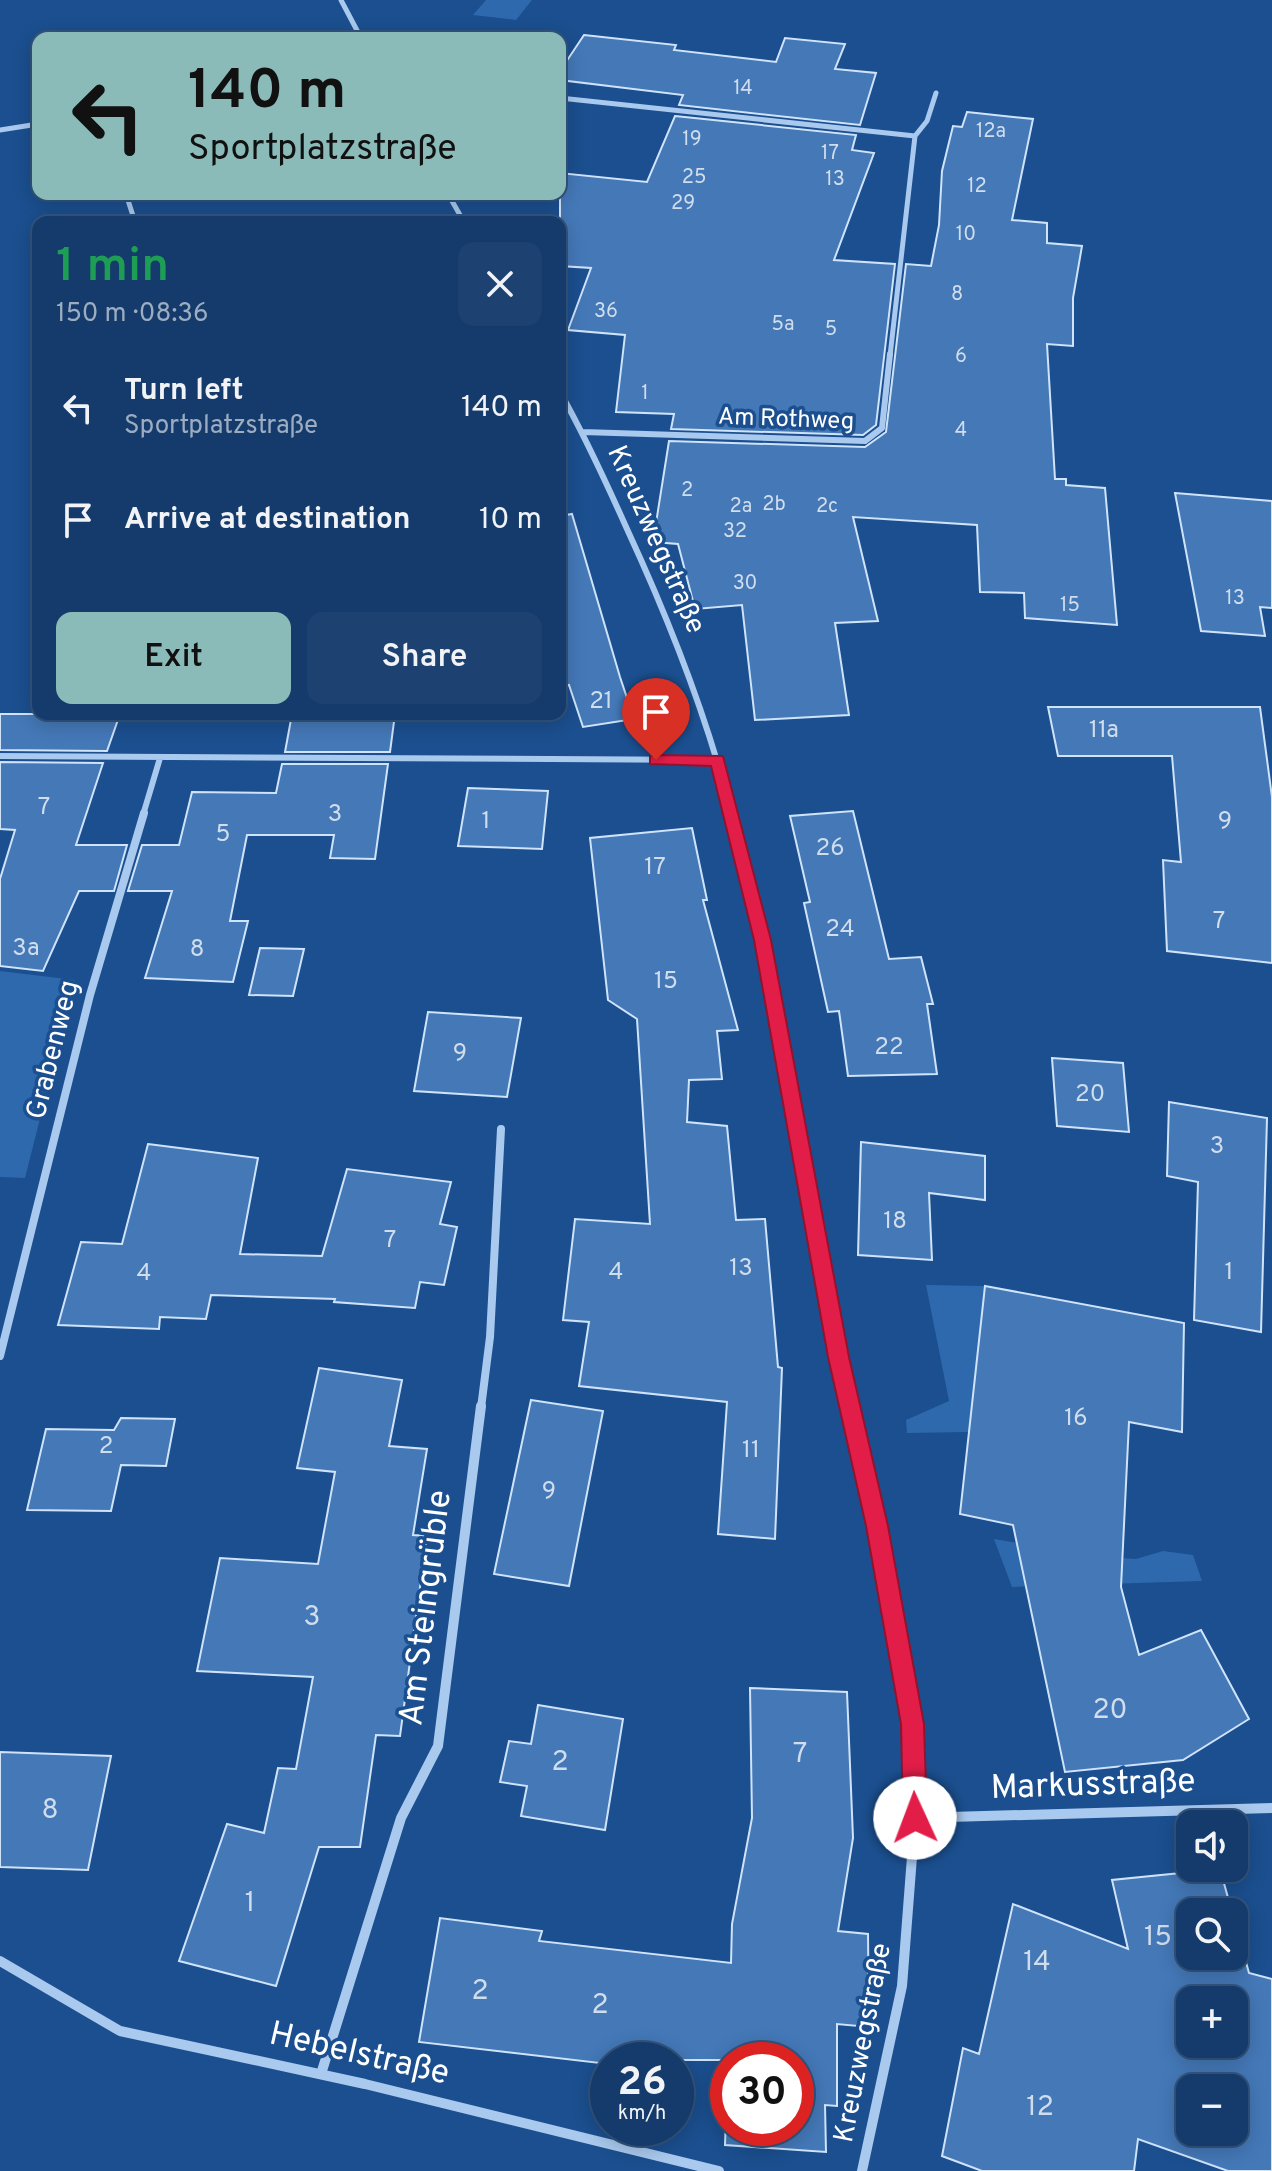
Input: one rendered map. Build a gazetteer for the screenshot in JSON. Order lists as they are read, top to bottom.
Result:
{
  "streets": {
    "street": [
      "Am Rothweg",
      "Kreuzwegstraße",
      "Grabenweg",
      "Am Steingrüble",
      "Markusstraße",
      "Hebelstraße"
    ]
  },
  "crossings": [
    ["Am Rothweg", "Kreuzwegstraße"],
    ["Kreuzwegstraße", "Markusstraße"],
    ["Am Steingrüble", "Hebelstraße"]
  ],
  "house_numbers": [
    "14",
    "12a",
    "19",
    "17",
    "25",
    "13",
    "12",
    "29",
    "10",
    "8",
    "36",
    "5a",
    "5",
    "6",
    "1",
    "4",
    "2",
    "2b",
    "2a",
    "2c",
    "32",
    "30",
    "13",
    "15",
    "21",
    "11a",
    "7",
    "3",
    "1",
    "9",
    "5",
    "26",
    "17",
    "7",
    "24",
    "3a",
    "8",
    "15",
    "22",
    "9",
    "20",
    "3",
    "18",
    "7",
    "13",
    "4",
    "1",
    "4",
    "16",
    "2",
    "11",
    "9",
    "3",
    "20",
    "7",
    "2",
    "8",
    "1",
    "15",
    "14",
    "2",
    "2",
    "12"
  ],
  "page": {
    "turn": ["140 m", "Sportplatzstraße"],
    "heading": ["1 min", "150 m · 08:36"],
    "list": [
      {
        "name": "Turn left",
        "note": "Sportplatzstraße",
        "value": "140 m"
      },
      {
        "name": "Arrive at destination",
        "value": "10 m"
      }
    ],
    "buttons": ["Exit", "Share"],
    "map_buttons": ["+", "−"],
    "speed": "26 km/h",
    "limit": "30"
  }
}
